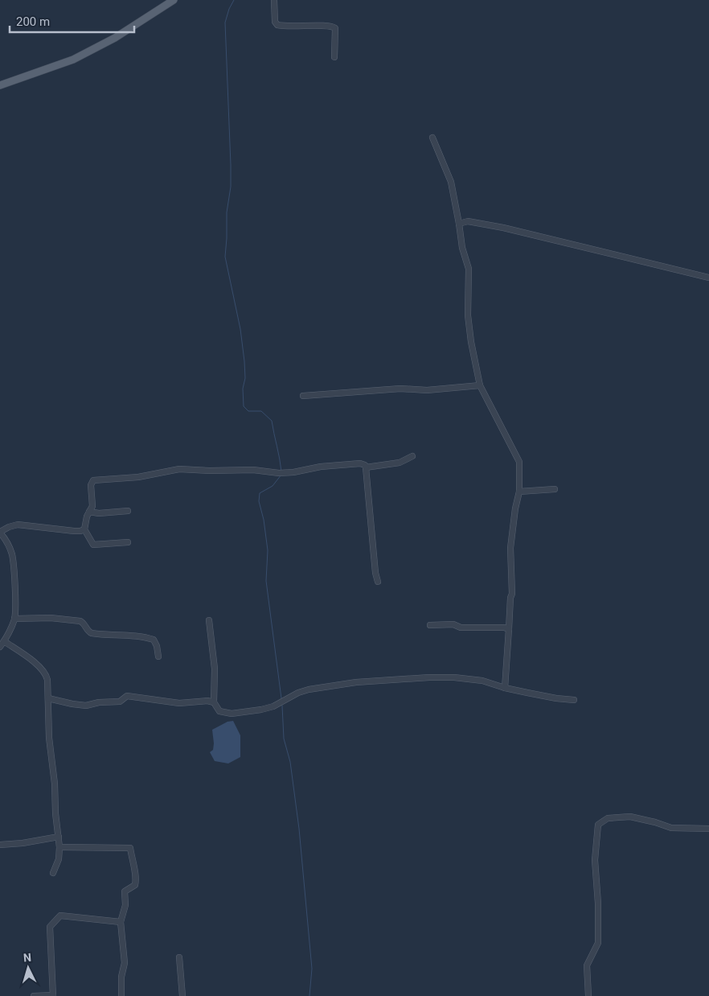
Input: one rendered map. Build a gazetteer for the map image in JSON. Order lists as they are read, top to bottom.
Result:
{
  "scale_bar": "200 m",
  "north": "top"
}
